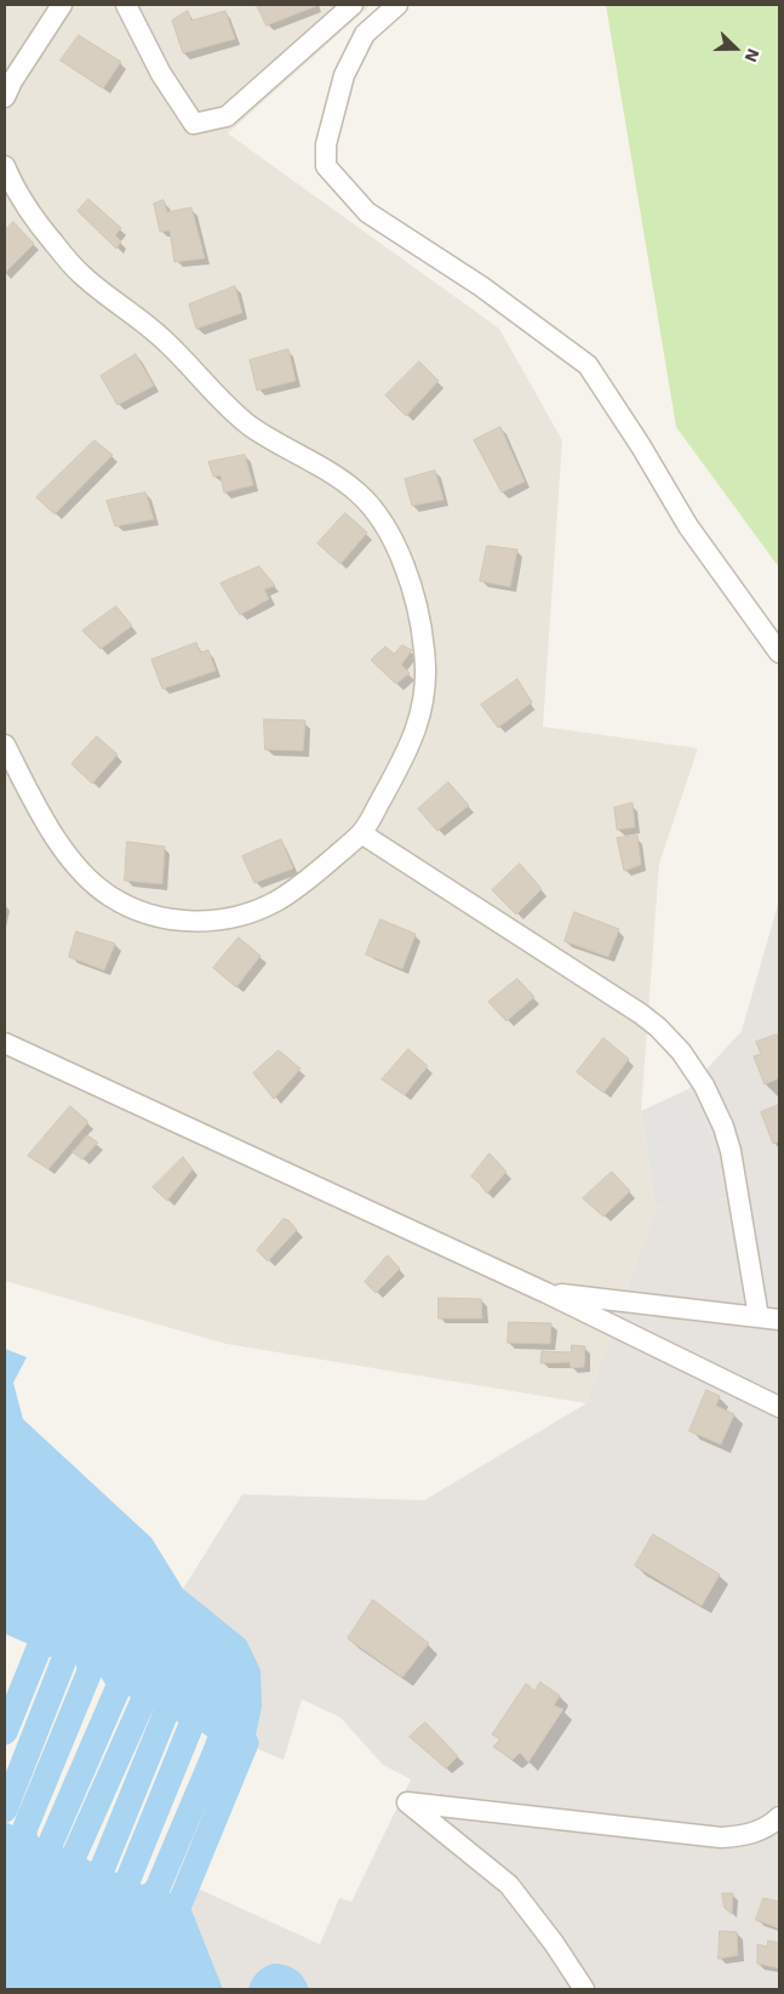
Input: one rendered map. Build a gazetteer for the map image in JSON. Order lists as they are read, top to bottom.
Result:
{
  "north": "right"
}
